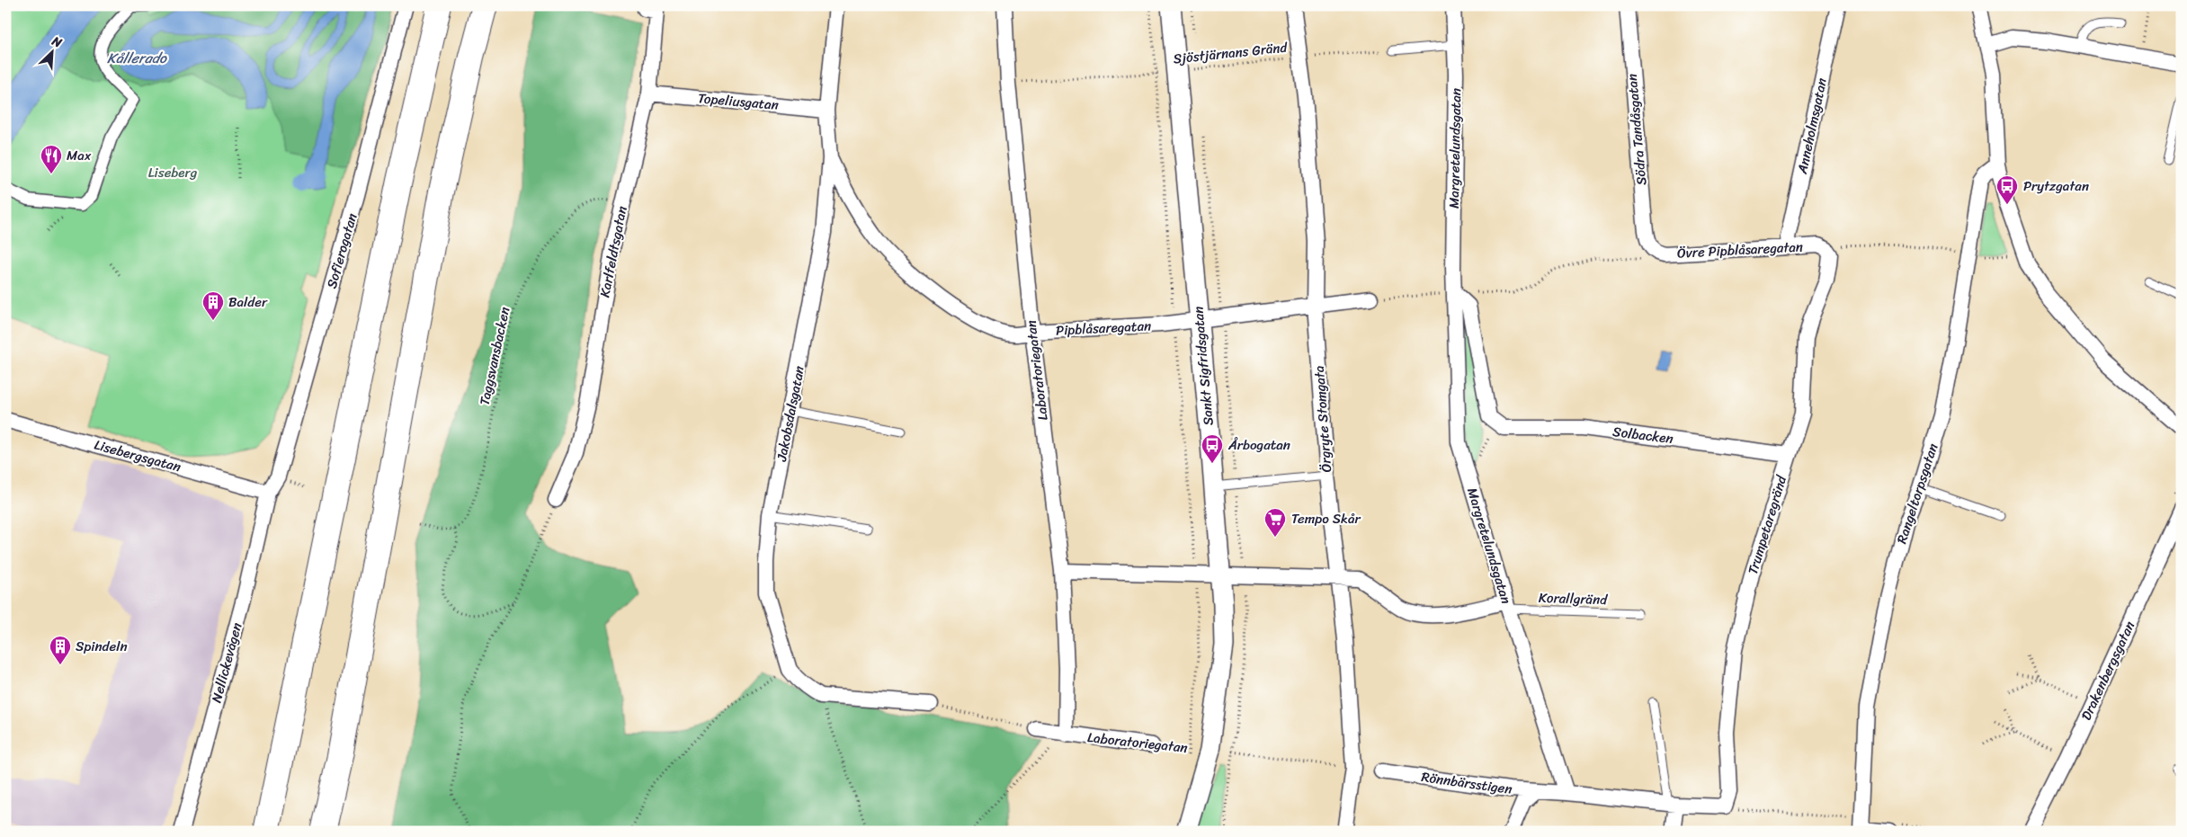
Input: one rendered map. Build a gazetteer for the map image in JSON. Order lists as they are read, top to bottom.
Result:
{
  "streets": {
    "street": [
      "Topeliusgatan",
      "Anneholmsgatan",
      "Södra Tandåsgatan",
      "Margretelundsgatan",
      "Övre Pipblåsaregatan",
      "Sofierogatan",
      "Karlfeldtsgatan",
      "Pipblåsaregatan",
      "Sankt Sigfridsgatan",
      "Laboratoriegatan",
      "Jakobsdalsgatan",
      "Örgryte Stomgata",
      "Solbacken",
      "Lisebergsgatan",
      "Rangeltorpsgatan",
      "Trumpetaregränd",
      "Nellickevägen",
      "Drakenbergsgatan",
      "Rönnbärsstigen"
    ],
    "lane": ["Korallgränd"],
    "path": ["Sjöstjärnans Gränd", "Taggsvansbacken"]
  },
  "crossings": [
    ["Sjöstjärnans Gränd", "Sankt Sigfridsgatan"],
    ["Sjöstjärnans Gränd", "Laboratoriegatan"],
    ["Sjöstjärnans Gränd", "Örgryte Stomgata"],
    ["Topeliusgatan", "Karlfeldtsgatan"],
    ["Topeliusgatan", "Jakobsdalsgatan"],
    ["Anneholmsgatan", "Övre Pipblåsaregatan"],
    ["Södra Tandåsgatan", "Övre Pipblåsaregatan"],
    ["Margretelundsgatan", "Korallgränd"],
    ["Margretelundsgatan", "Rönnbärsstigen"],
    ["Övre Pipblåsaregatan", "Trumpetaregränd"],
    ["Sofierogatan", "Lisebergsgatan"],
    ["Sofierogatan", "Nellickevägen"],
    ["Karlfeldtsgatan", "Taggsvansbacken"],
    ["Pipblåsaregatan", "Sankt Sigfridsgatan"],
    ["Pipblåsaregatan", "Laboratoriegatan"],
    ["Pipblåsaregatan", "Jakobsdalsgatan"],
    ["Pipblåsaregatan", "Örgryte Stomgata"],
    ["Sankt Sigfridsgatan", "Laboratoriegatan"],
    ["Solbacken", "Trumpetaregränd"],
    ["Lisebergsgatan", "Nellickevägen"],
    ["Trumpetaregränd", "Rönnbärsstigen"]
  ],
  "water": ["Kållerado"],
  "parks": ["Liseberg"],
  "places": {
    "restaurant": ["Max"],
    "bus stop": ["Prytzgatan", "Årbogatan"],
    "building": ["Balder", "Spindeln"],
    "supermarket": ["Tempo Skår"]
  },
  "north": "top right"
}
